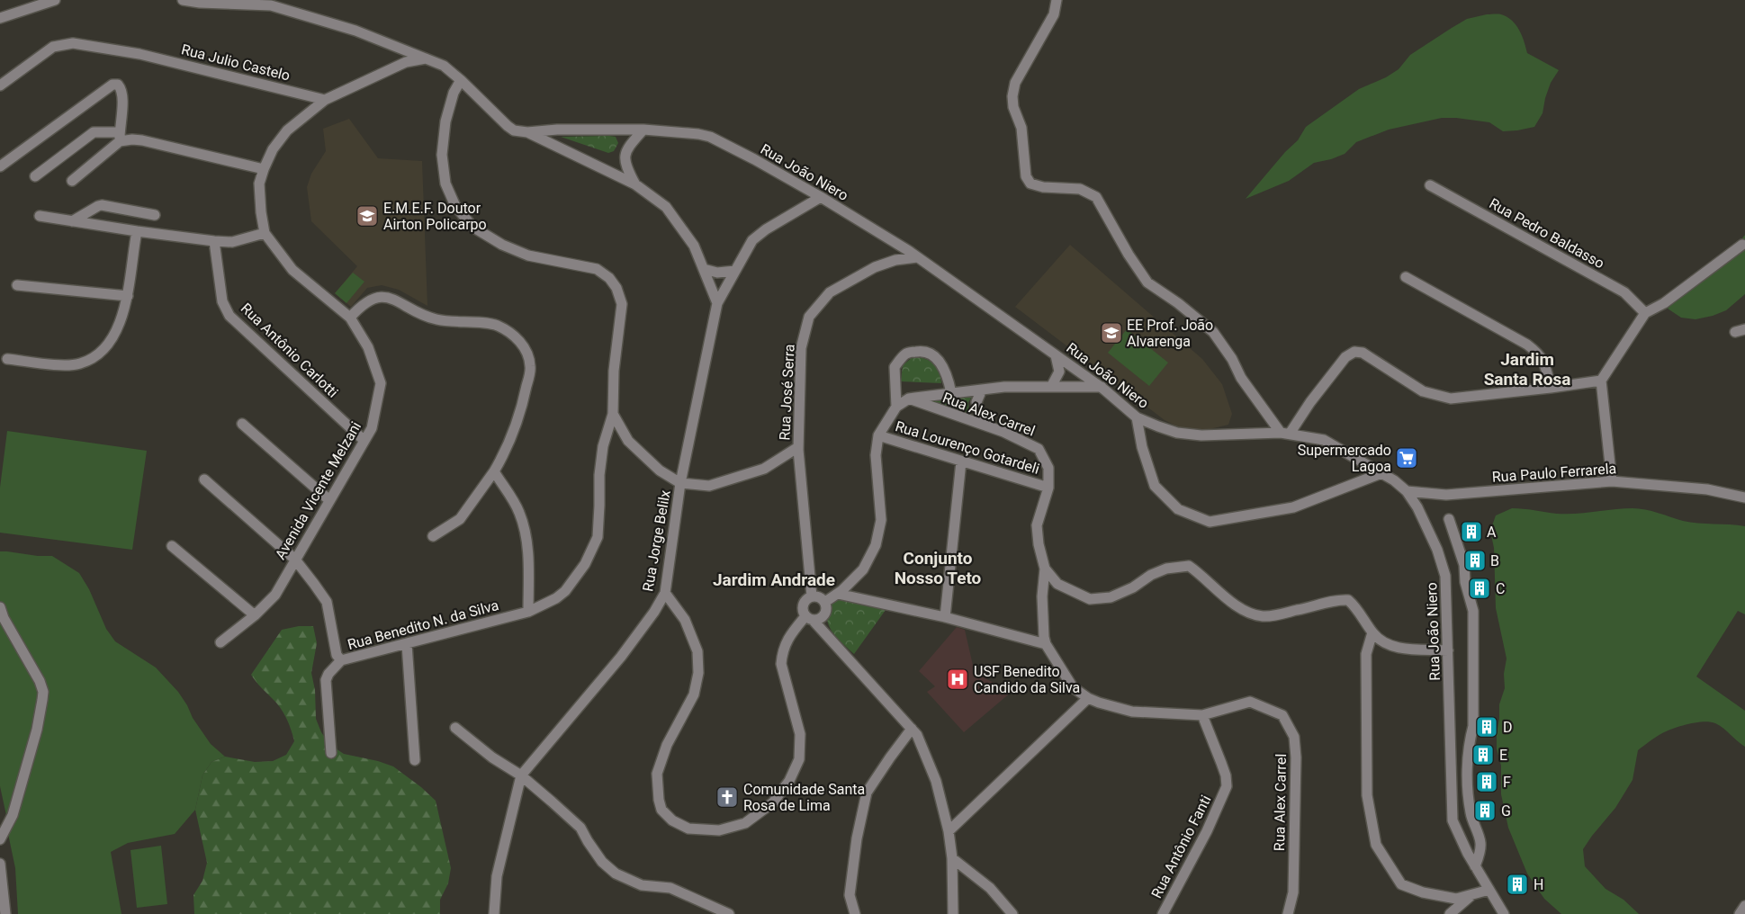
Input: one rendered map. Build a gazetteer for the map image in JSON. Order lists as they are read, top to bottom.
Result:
{
  "streets": {
    "street": [
      "Rua Julio Castelo",
      "Rua João Niero",
      "Rua Pedro Baldasso",
      "Rua Antônio Carlotti",
      "Rua José Serra",
      "Rua Alex Carrel",
      "Rua Lourenço Gotardeli",
      "Rua Paulo Ferrarela",
      "Avenida Vicente Melzani",
      "Rua Jorge Belilx",
      "Rua Benedito N. da Silva",
      "Rua Antônio Fanti"
    ]
  },
  "crossings": [
    ["Rua Julio Castelo", "Avenida Vicente Melzani"],
    ["Rua João Niero", "Rua José Serra"],
    ["Rua João Niero", "Rua Paulo Ferrarela"],
    ["Rua João Niero", "Rua Jorge Belilx"],
    ["Rua Antônio Carlotti", "Avenida Vicente Melzani"],
    ["Rua Alex Carrel", "Rua Lourenço Gotardeli"],
    ["Rua Alex Carrel", "Rua Antônio Fanti"]
  ],
  "districts": ["Jardim Santa Rosa", "Conjunto Nosso Teto", "Jardim Andrade"],
  "places": {
    "school or university": ["E.M.E.F. Doutor Airton Policarpo", "EE Prof. João Alvarenga"],
    "supermarket": ["Supermercado Lagoa"],
    "building": [
      "A",
      "B",
      "C",
      "D",
      "E",
      "F",
      "G",
      "H"
    ],
    "hospital": ["USF Benedito Candido da Silva"],
    "church": ["Comunidade Santa Rosa de Lima"]
  }
}
